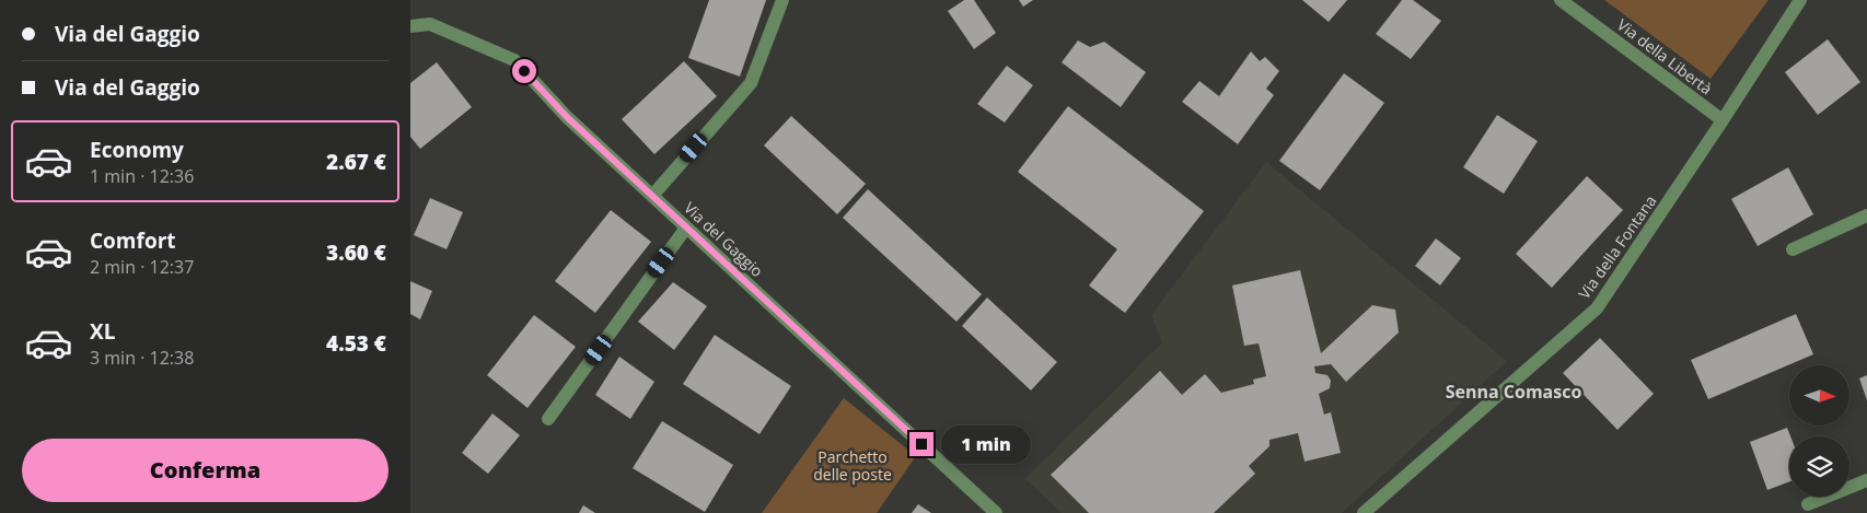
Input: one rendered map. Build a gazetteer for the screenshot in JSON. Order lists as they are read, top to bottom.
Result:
{
  "streets": {
    "street": ["Via della Libertà", "Via del Gaggio", "Via della Fontana"]
  },
  "crossings": [
    ["Via della Libertà", "Via della Fontana"]
  ],
  "districts": ["Senna Comasco"],
  "parks": ["Parchetto delle poste"],
  "north": "right",
  "page": {
    "banner": ["Via del Gaggio", "Via del Gaggio"],
    "list": [
      {
        "name": "Economy",
        "note": "1 min · 12:36",
        "value": "2.67 €"
      },
      {
        "name": "Comfort",
        "note": "2 min · 12:37",
        "value": "3.60 €"
      },
      {
        "name": "XL",
        "note": "3 min · 12:38",
        "value": "4.53 €"
      }
    ],
    "bubble": "1 min",
    "buttons": "Conferma"
  }
}
